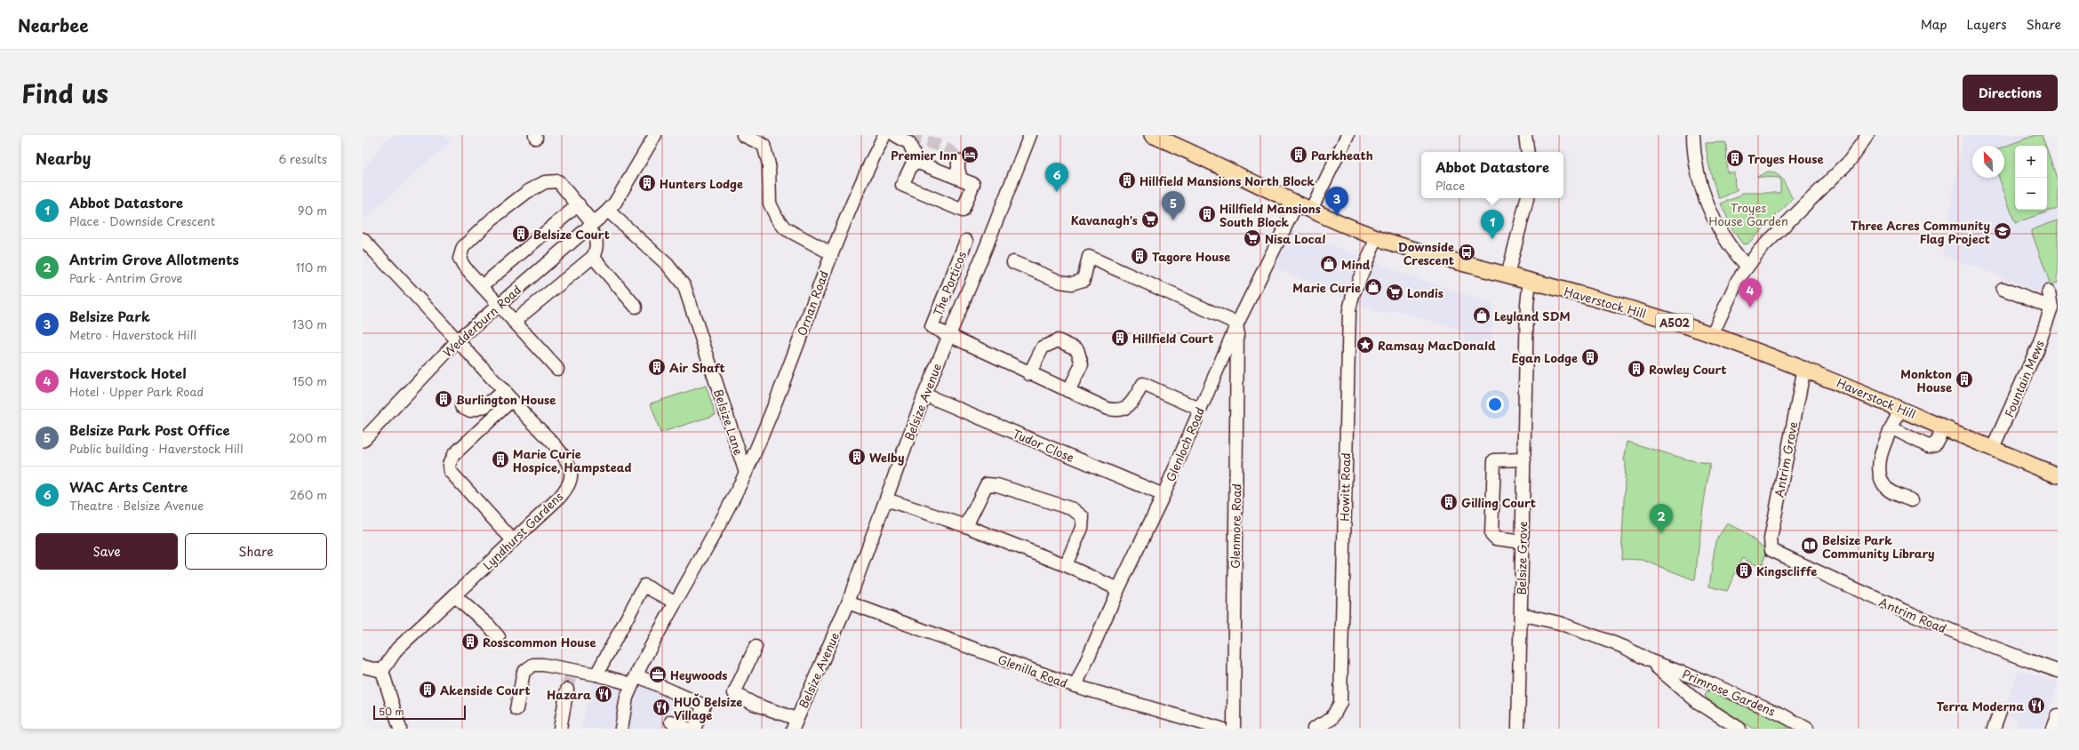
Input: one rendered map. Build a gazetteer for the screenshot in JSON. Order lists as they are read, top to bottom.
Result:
{
  "streets": {
    "main road": ["Haverstock Hill", "A502"],
    "street": [
      "The Porticos",
      "Ornan Road",
      "Wedderburn Road",
      "Fountain Mews",
      "Belsize Avenue",
      "Belsize Lane",
      "Glenloch Road",
      "Tudor Close",
      "Antrim Grove",
      "Howitt Road",
      "Glenmore Road",
      "Lyndhurst Gardens",
      "Belsize Grove",
      "Antrim Road",
      "Glenilla Road",
      "Primrose Gardens"
    ]
  },
  "crossings": [
    ["The Porticos", "Belsize Avenue"],
    ["Haverstock Hill", "Fountain Mews"],
    ["Haverstock Hill", "Glenloch Road"],
    ["Haverstock Hill", "Antrim Grove"],
    ["Haverstock Hill", "Howitt Road"],
    ["Haverstock Hill", "Belsize Grove"],
    ["Ornan Road", "Belsize Lane"],
    ["Wedderburn Road", "Belsize Lane"],
    ["Wedderburn Road", "Lyndhurst Gardens"],
    ["Belsize Avenue", "Tudor Close"],
    ["Belsize Avenue", "Glenilla Road"],
    ["Glenloch Road", "Tudor Close"],
    ["Glenloch Road", "Glenmore Road"],
    ["Glenloch Road", "Glenilla Road"],
    ["Antrim Grove", "Antrim Road"],
    ["Belsize Grove", "Primrose Gardens"]
  ],
  "parks": ["Troyes House Garden"],
  "places": {
    "hotel": ["Premier Inn"],
    "building": [
      "Parkheath",
      "Troyes House",
      "Hillfield Mansions North Block",
      "Hunters Lodge",
      "Hillfield Mansions South Block",
      "Belsize Court",
      "Tagore House",
      "Hillfield Court",
      "Egan Lodge",
      "Air Shaft",
      "Rowley Court",
      "Monkton House",
      "Burlington House",
      "Welby",
      "Marie Curie Hospice, Hampstead",
      "Gilling Court",
      "Kingscliffe",
      "Rosscommon House",
      "Akenside Court"
    ],
    "supermarket": ["Kavanagh's", "Nisa Local", "Londis"],
    "school or university": ["Three Acres Community Flag Project"],
    "bus stop": ["Downside Crescent"],
    "shop": ["Mind", "Marie Curie", "Leyland SDM"],
    "place": ["Ramsay MacDonald"],
    "library": ["Belsize Park Community Library"],
    "office": ["Heywoods"],
    "restaurant": ["Hazara", "Terra Moderna", "HUŎ Belsize Village"]
  },
  "scale_bar": "50 m",
  "north": "top left",
  "page": {
    "header": "Nearbee",
    "nav": ["Map", "Layers", "Share"],
    "title": "Find us",
    "buttons": [
      "Directions",
      ["Save", "Share"]
    ],
    "heading": ["Nearby", "6 results"],
    "map_buttons": ["+", "−"],
    "popup": ["Abbot Datastore", "Place"],
    "pins": [
      "6",
      "3",
      "5",
      "1",
      "4",
      "2"
    ],
    "list": [
      {
        "mark": "1",
        "name": "Abbot Datastore",
        "note": "Place · Downside Crescent",
        "value": "90 m"
      },
      {
        "mark": "2",
        "name": "Antrim Grove Allotments",
        "note": "Park · Antrim Grove",
        "value": "110 m"
      },
      {
        "mark": "3",
        "name": "Belsize Park",
        "note": "Metro · Haverstock Hill",
        "value": "130 m"
      },
      {
        "mark": "4",
        "name": "Haverstock Hotel",
        "note": "Hotel · Upper Park Road",
        "value": "150 m"
      },
      {
        "mark": "5",
        "name": "Belsize Park Post Office",
        "note": "Public building · Haverstock Hill",
        "value": "200 m"
      },
      {
        "mark": "6",
        "name": "WAC Arts Centre",
        "note": "Theatre · Belsize Avenue",
        "value": "260 m"
      }
    ],
    "scale": "50 m"
  }
}
